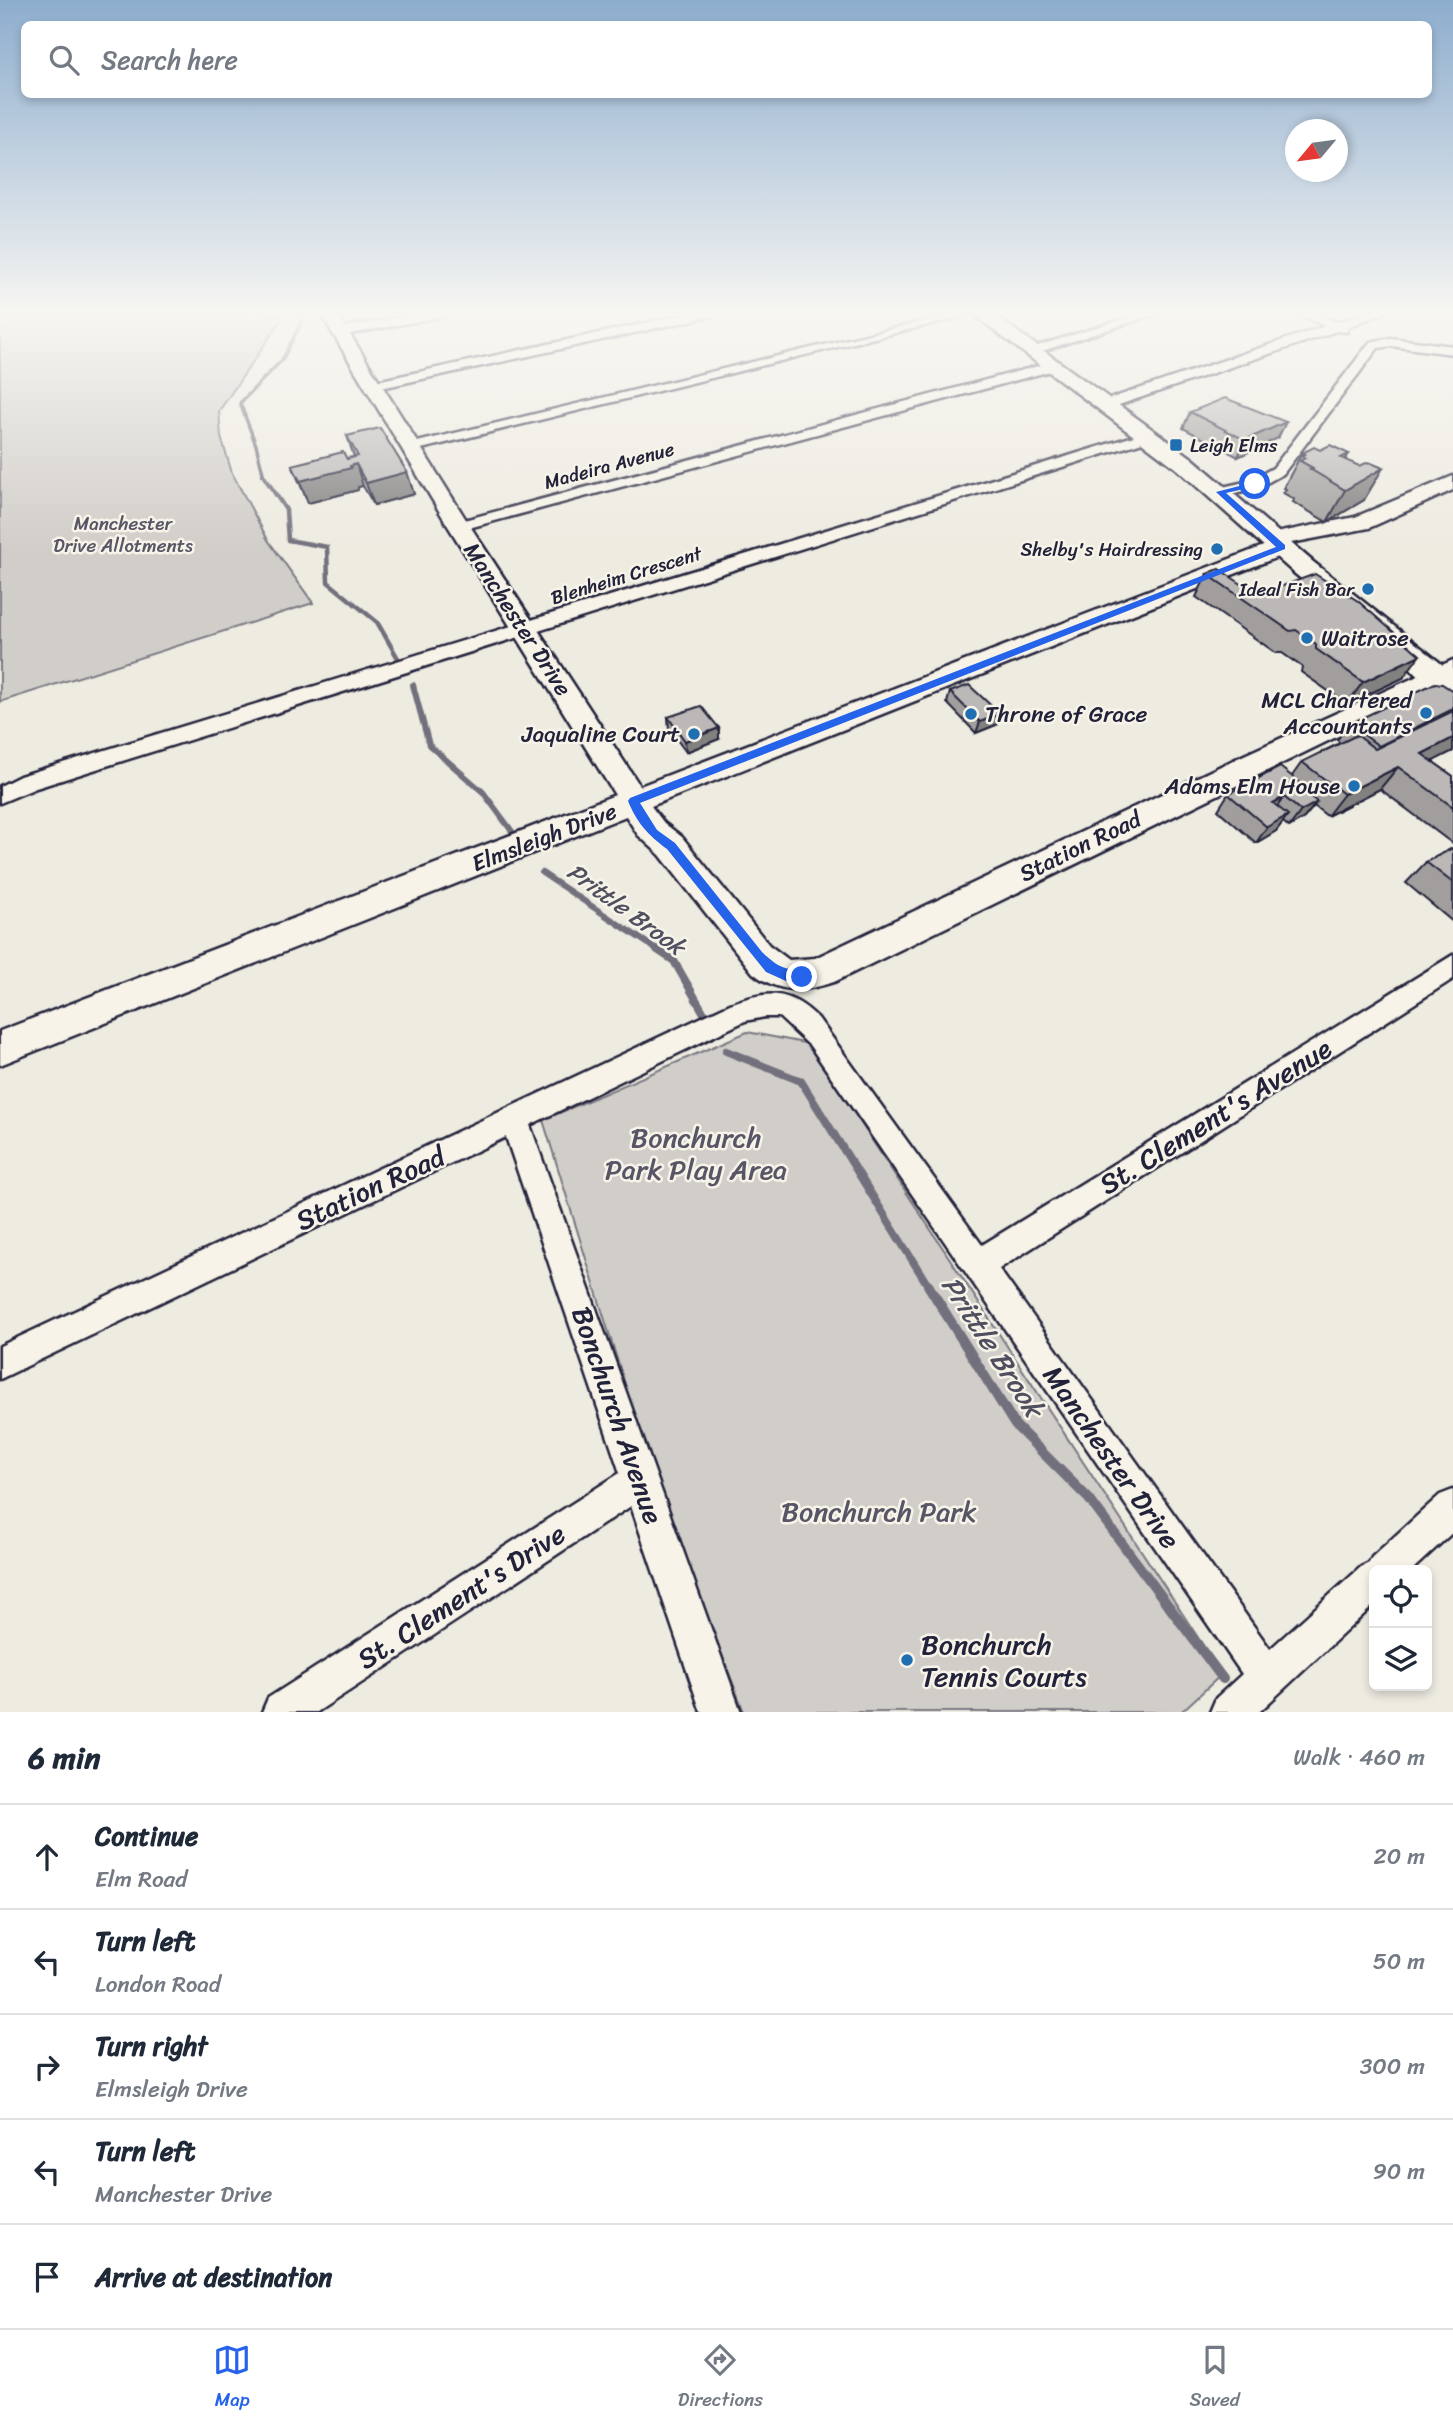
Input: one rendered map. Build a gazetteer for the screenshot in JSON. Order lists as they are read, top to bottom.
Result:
{
  "streets": {
    "street": [
      "Madeira Avenue",
      "Blenheim Crescent",
      "Manchester Drive",
      "Elmsleigh Drive",
      "Station Road",
      "St. Clement's Avenue",
      "Bonchurch Avenue",
      "St. Clement's Drive"
    ]
  },
  "crossings": [
    ["Madeira Avenue", "Manchester Drive"],
    ["Blenheim Crescent", "Manchester Drive"],
    ["Manchester Drive", "Elmsleigh Drive"],
    ["Manchester Drive", "Station Road"],
    ["Manchester Drive", "St. Clement's Avenue"],
    ["Station Road", "Bonchurch Avenue"],
    ["Bonchurch Avenue", "St. Clement's Drive"]
  ],
  "water": ["Prittle Brook"],
  "parks": ["Manchester Drive Allotments", "Bonchurch Park Play Area", "Bonchurch Park"],
  "places": {
    "transit": ["Leigh Elms"],
    "other": [
      "Shelby's Hairdressing",
      "Ideal Fish Bar",
      "Waitrose",
      "MCL Chartered Accountants",
      "Throne of Grace",
      "Jaqualine Court",
      "Adams Elm House",
      "Bonchurch Tennis Courts"
    ]
  },
  "north": "bottom left",
  "page": {
    "search": "Search here",
    "heading": ["6 min", "Walk · 460 m"],
    "list": [
      ["Continue", "Elm Road", "20 m"],
      ["Turn left", "London Road", "50 m"],
      ["Turn right", "Elmsleigh Drive", "300 m"],
      ["Turn left", "Manchester Drive", "90 m"],
      "Arrive at destination"
    ],
    "nav": ["Map", "Directions", "Saved"]
  }
}
